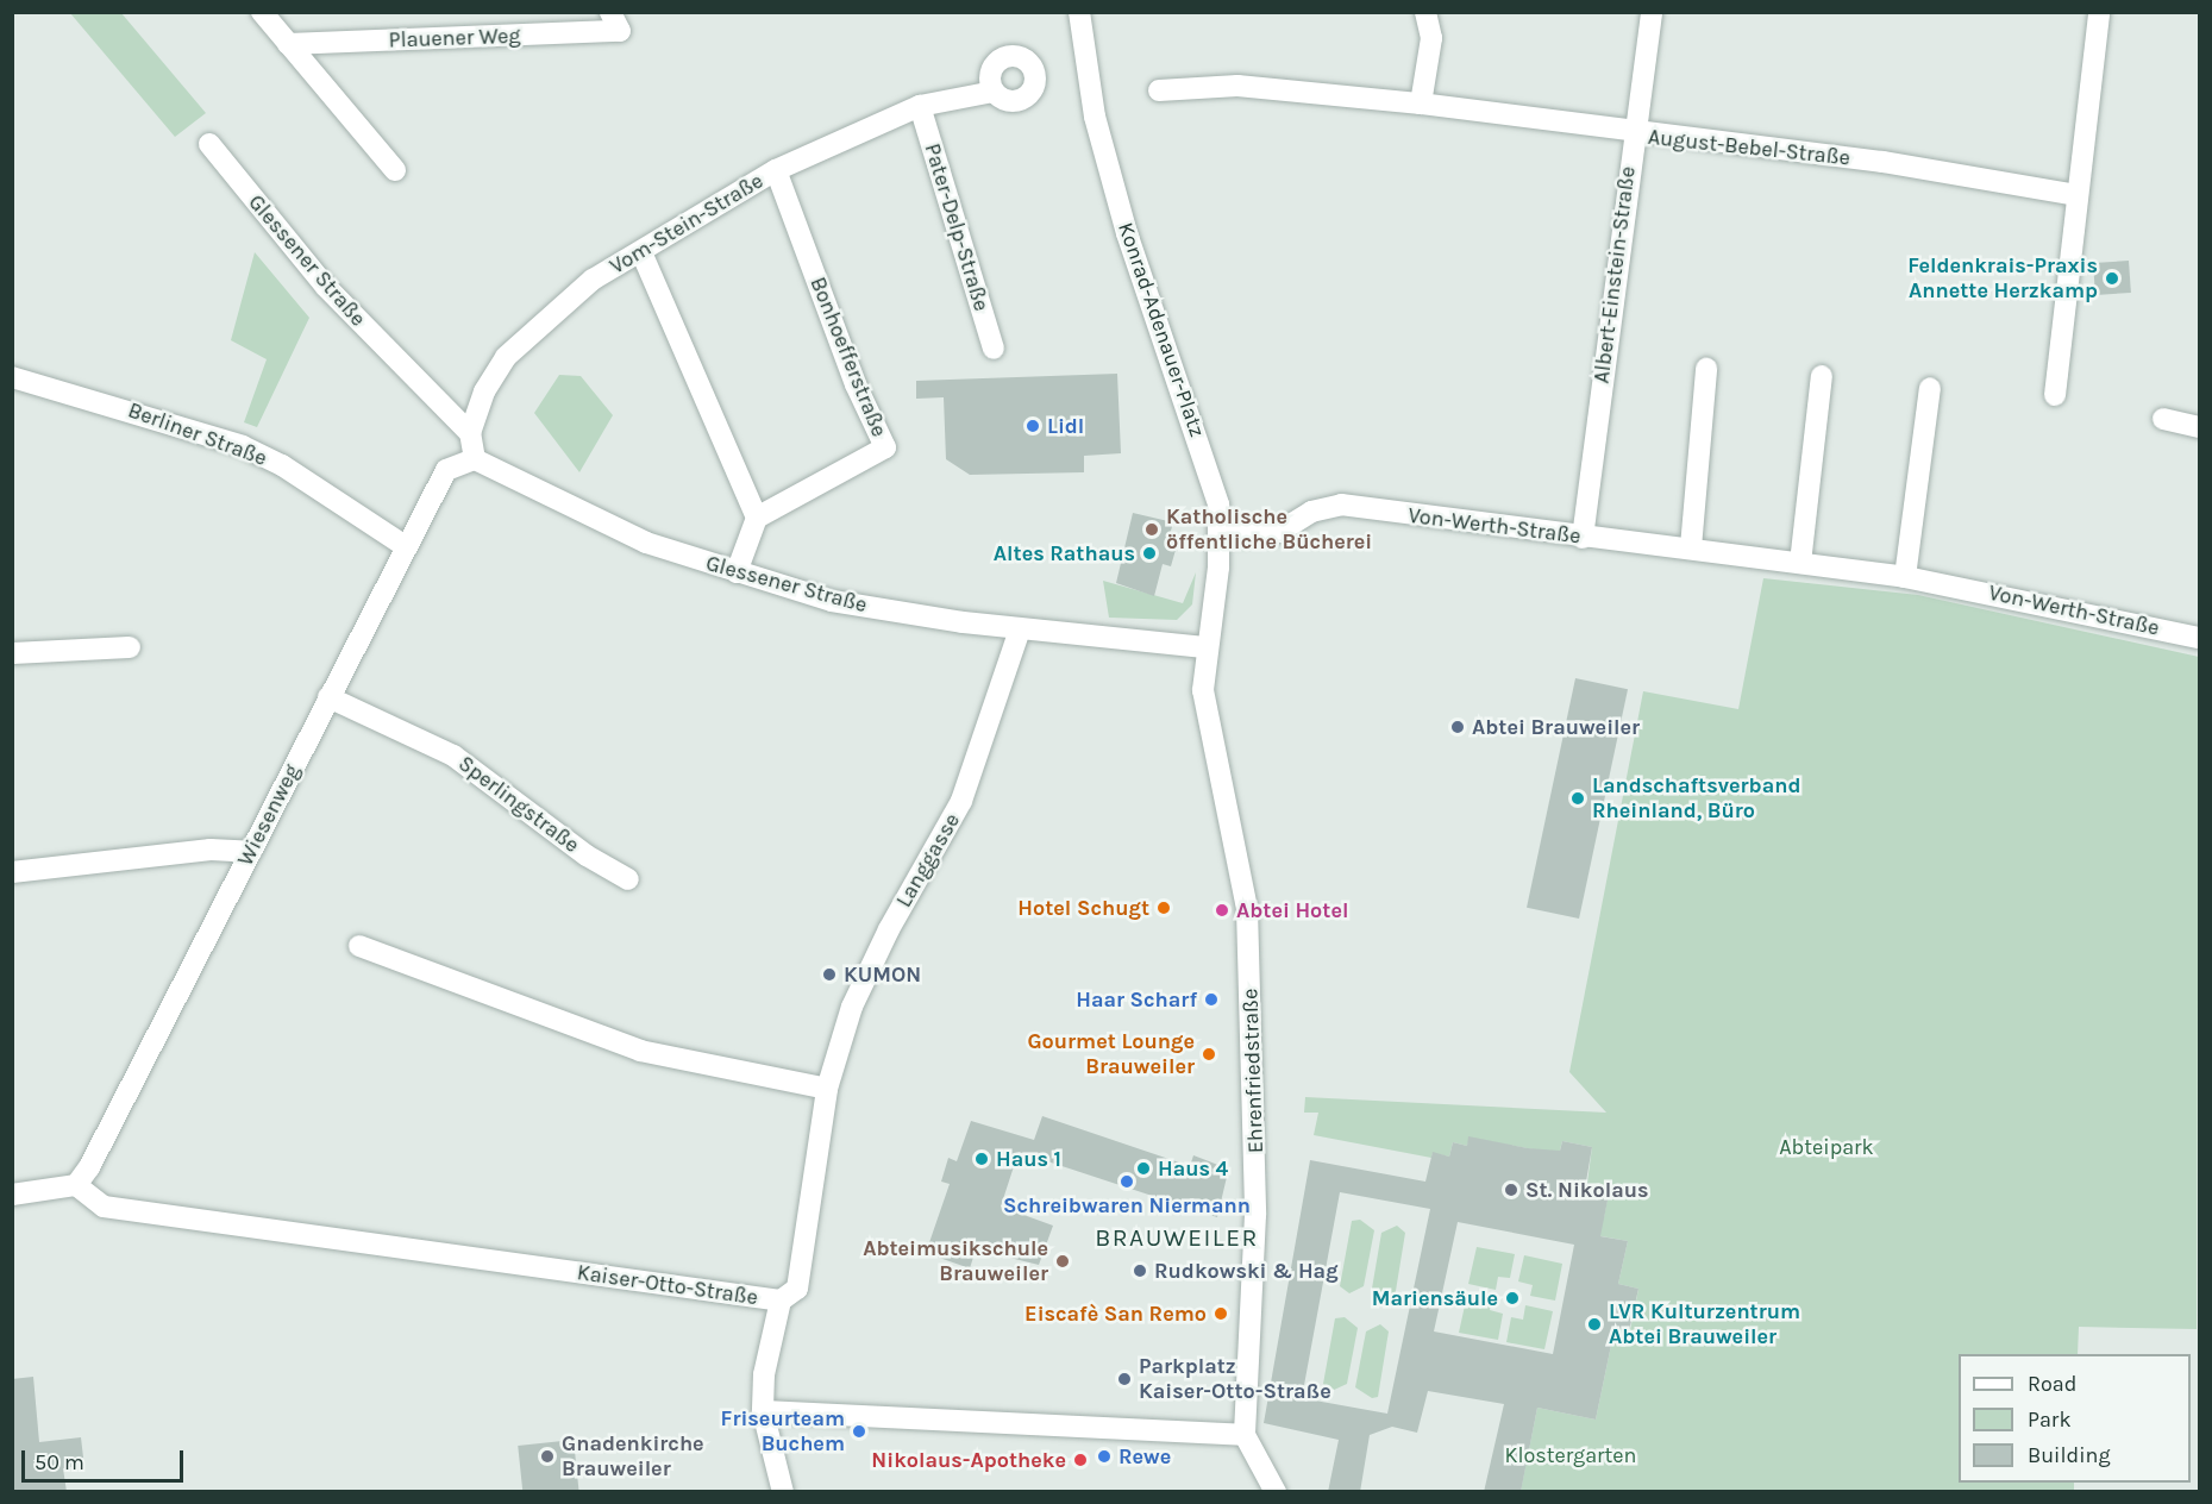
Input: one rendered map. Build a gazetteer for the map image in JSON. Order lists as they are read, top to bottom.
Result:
{
  "streets": {
    "street": [
      "Plauener Weg",
      "August-Bebel-Straße",
      "Vom-Stein-Straße",
      "Pater-Delp-Straße",
      "Glessener Straße",
      "Albert-Einstein-Straße",
      "Konrad-Adenauer-Platz",
      "Bonhoefferstraße",
      "Berliner Straße",
      "Von-Werth-Straße",
      "Sperlingstraße",
      "Wiesenweg",
      "Langgasse",
      "Ehrenfriedstraße",
      "Kaiser-Otto-Straße"
    ]
  },
  "crossings": [
    ["August-Bebel-Straße", "Albert-Einstein-Straße"],
    ["Vom-Stein-Straße", "Pater-Delp-Straße"],
    ["Vom-Stein-Straße", "Glessener Straße"],
    ["Vom-Stein-Straße", "Bonhoefferstraße"],
    ["Vom-Stein-Straße", "Wiesenweg"],
    ["Glessener Straße", "Konrad-Adenauer-Platz"],
    ["Glessener Straße", "Wiesenweg"],
    ["Glessener Straße", "Langgasse"],
    ["Glessener Straße", "Ehrenfriedstraße"],
    ["Albert-Einstein-Straße", "Von-Werth-Straße"],
    ["Konrad-Adenauer-Platz", "Von-Werth-Straße"],
    ["Konrad-Adenauer-Platz", "Ehrenfriedstraße"],
    ["Berliner Straße", "Wiesenweg"],
    ["Sperlingstraße", "Wiesenweg"],
    ["Wiesenweg", "Kaiser-Otto-Straße"],
    ["Langgasse", "Kaiser-Otto-Straße"]
  ],
  "districts": ["BRAUWEILER"],
  "parks": ["Abteipark", "Klostergarten"],
  "places": [
    "Feldenkrais-Praxis Annette Herzkamp",
    "Lidl",
    "Katholische öffentliche Bücherei",
    "Altes Rathaus",
    "Abtei Brauweiler",
    "Landschaftsverband Rheinland, Büro",
    "Hotel Schugt",
    "Abtei Hotel",
    "KUMON",
    "Haar Scharf",
    "Gourmet Lounge Brauweiler",
    "Haus 1",
    "Haus 4",
    "Schreibwaren Niermann",
    "St. Nikolaus",
    "Abteimusikschule Brauweiler",
    "Rudkowski & Hag",
    "Mariensäule",
    "Eiscafè San Remo",
    "LVR Kulturzentrum Abtei Brauweiler",
    "Parkplatz Kaiser-Otto-Straße",
    "Friseurteam Buchem",
    "Gnadenkirche Brauweiler",
    "Rewe",
    "Nikolaus-Apotheke"
  ],
  "legend": ["Road", "Park", "Building"],
  "scale_bar": "50 m"
}
